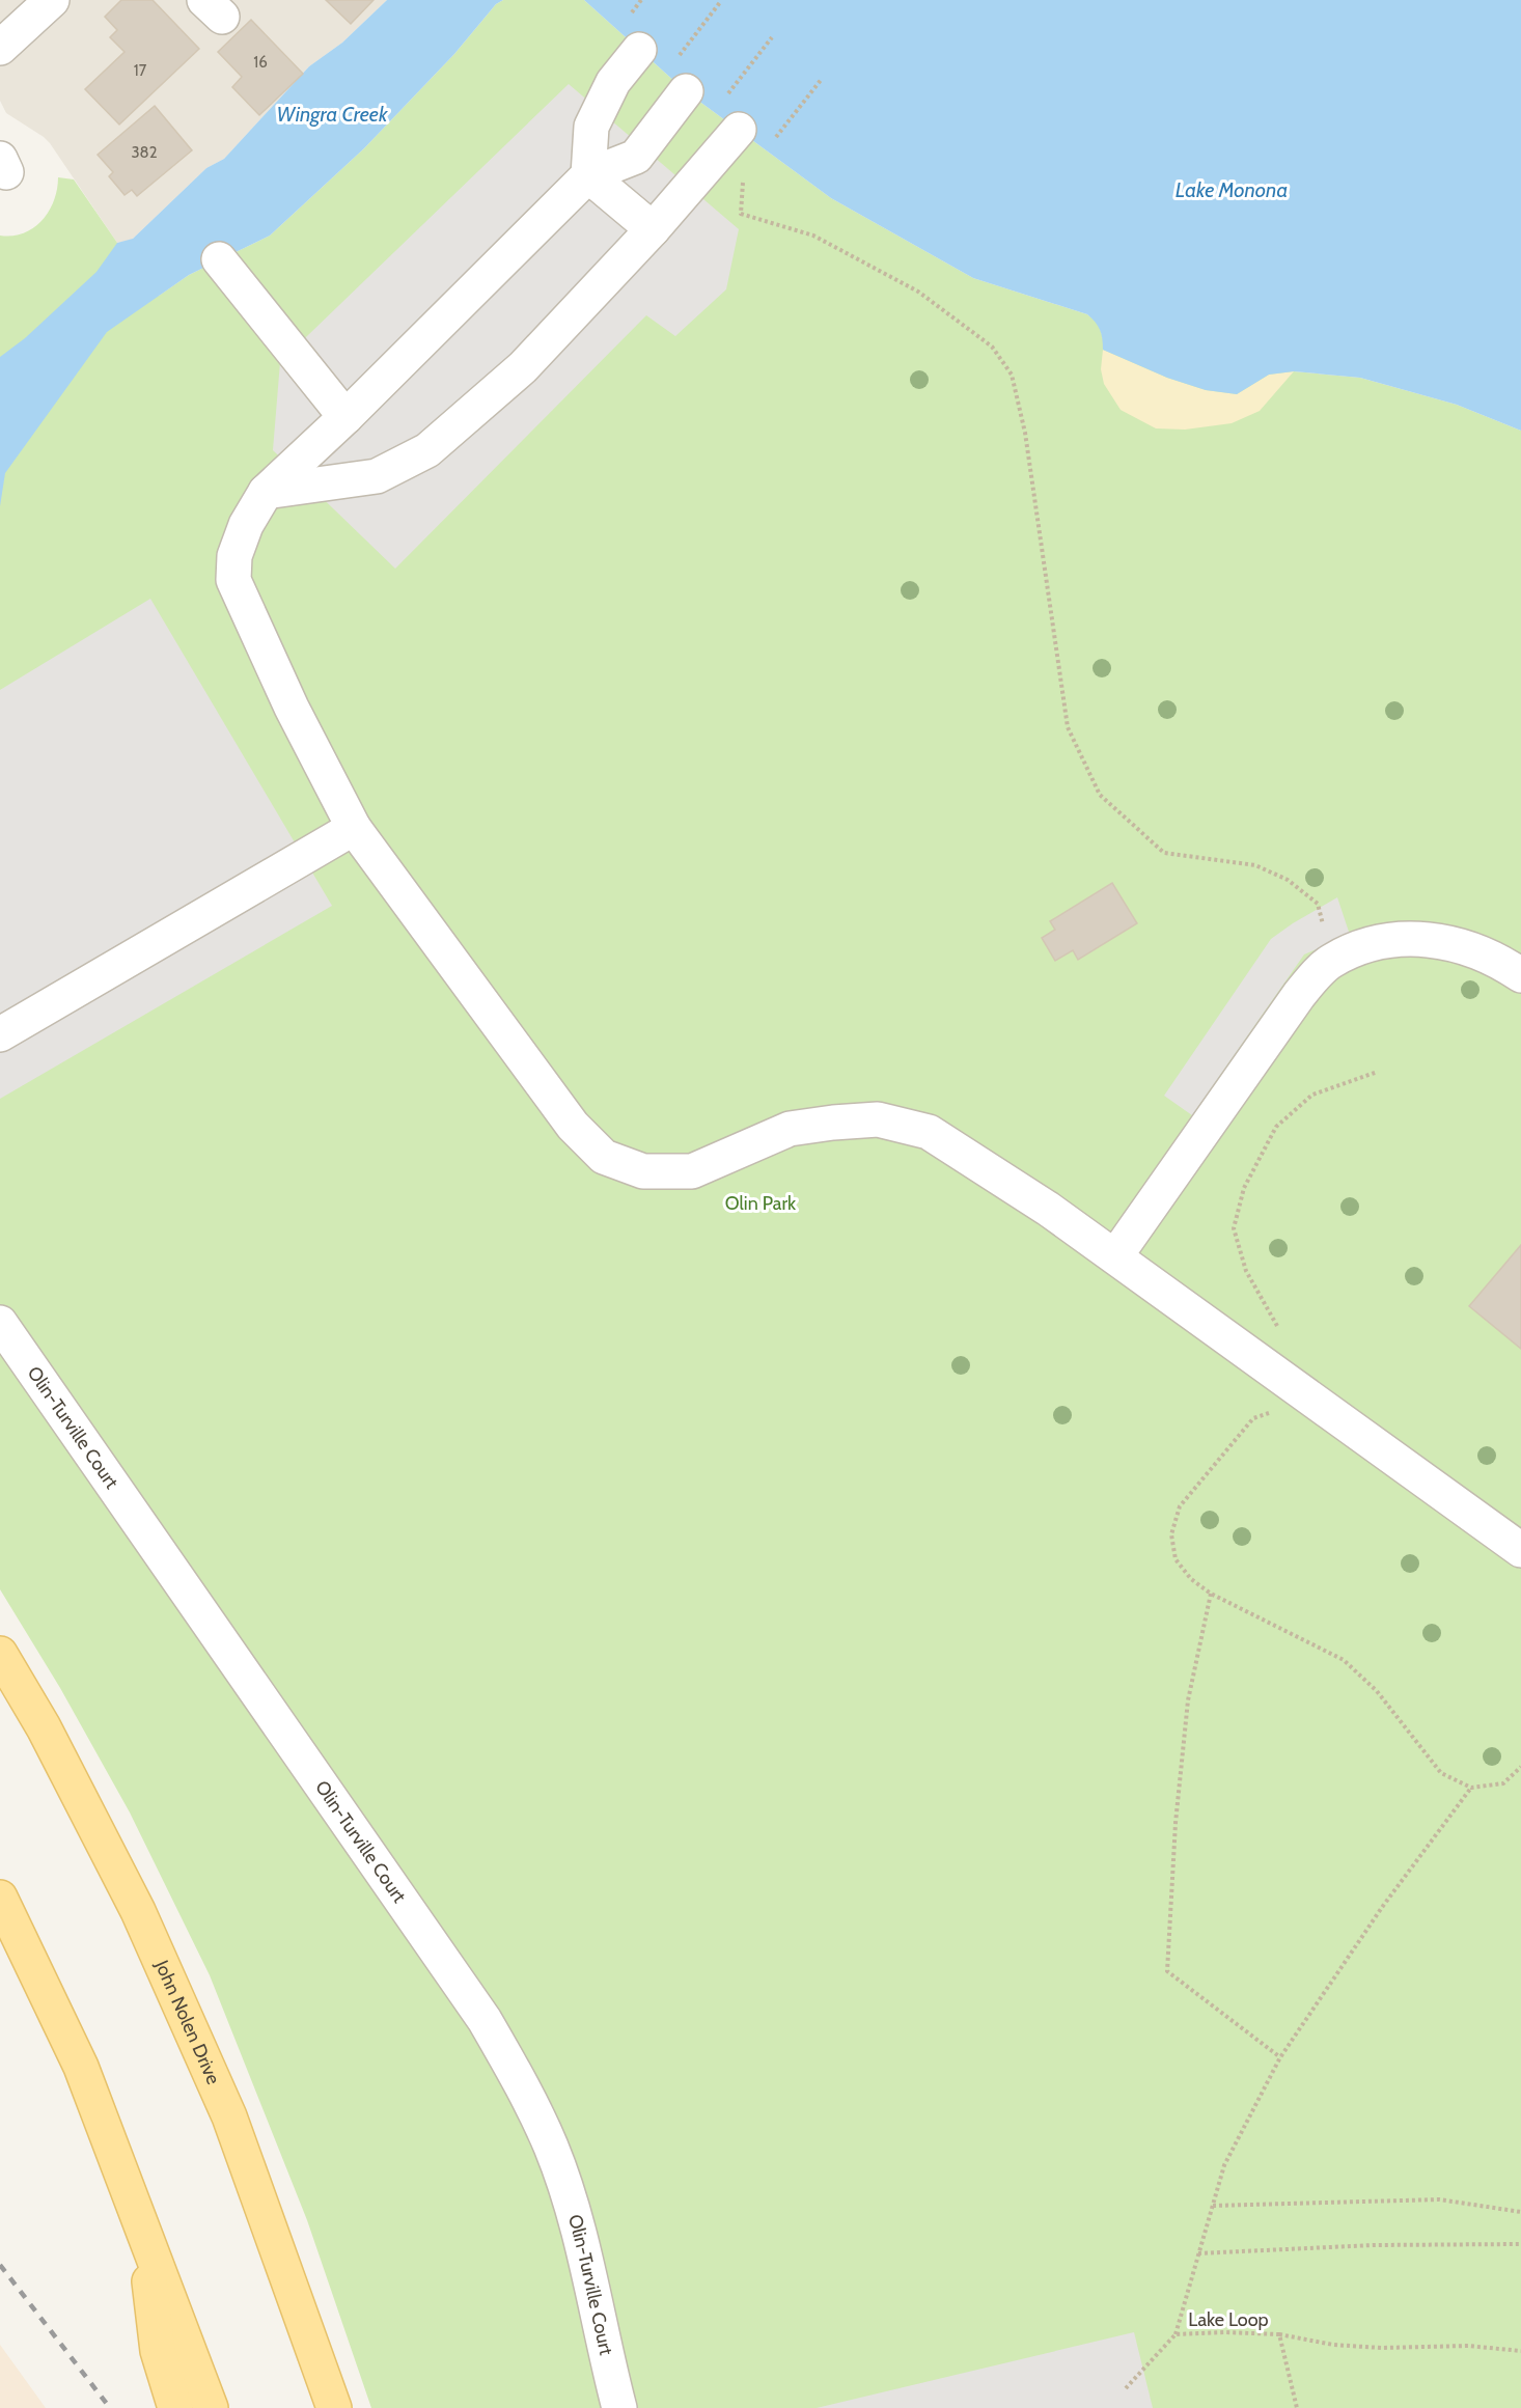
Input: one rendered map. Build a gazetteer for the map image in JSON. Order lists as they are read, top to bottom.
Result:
{
  "streets": {
    "main road": ["John Nolen Drive"],
    "street": ["Olin-Turville Court"],
    "path": ["Lake Loop"]
  },
  "water": ["Wingra Creek", "Lake Monona"],
  "parks": ["Olin Park"],
  "house_numbers": ["16", "17", "382"]
}
